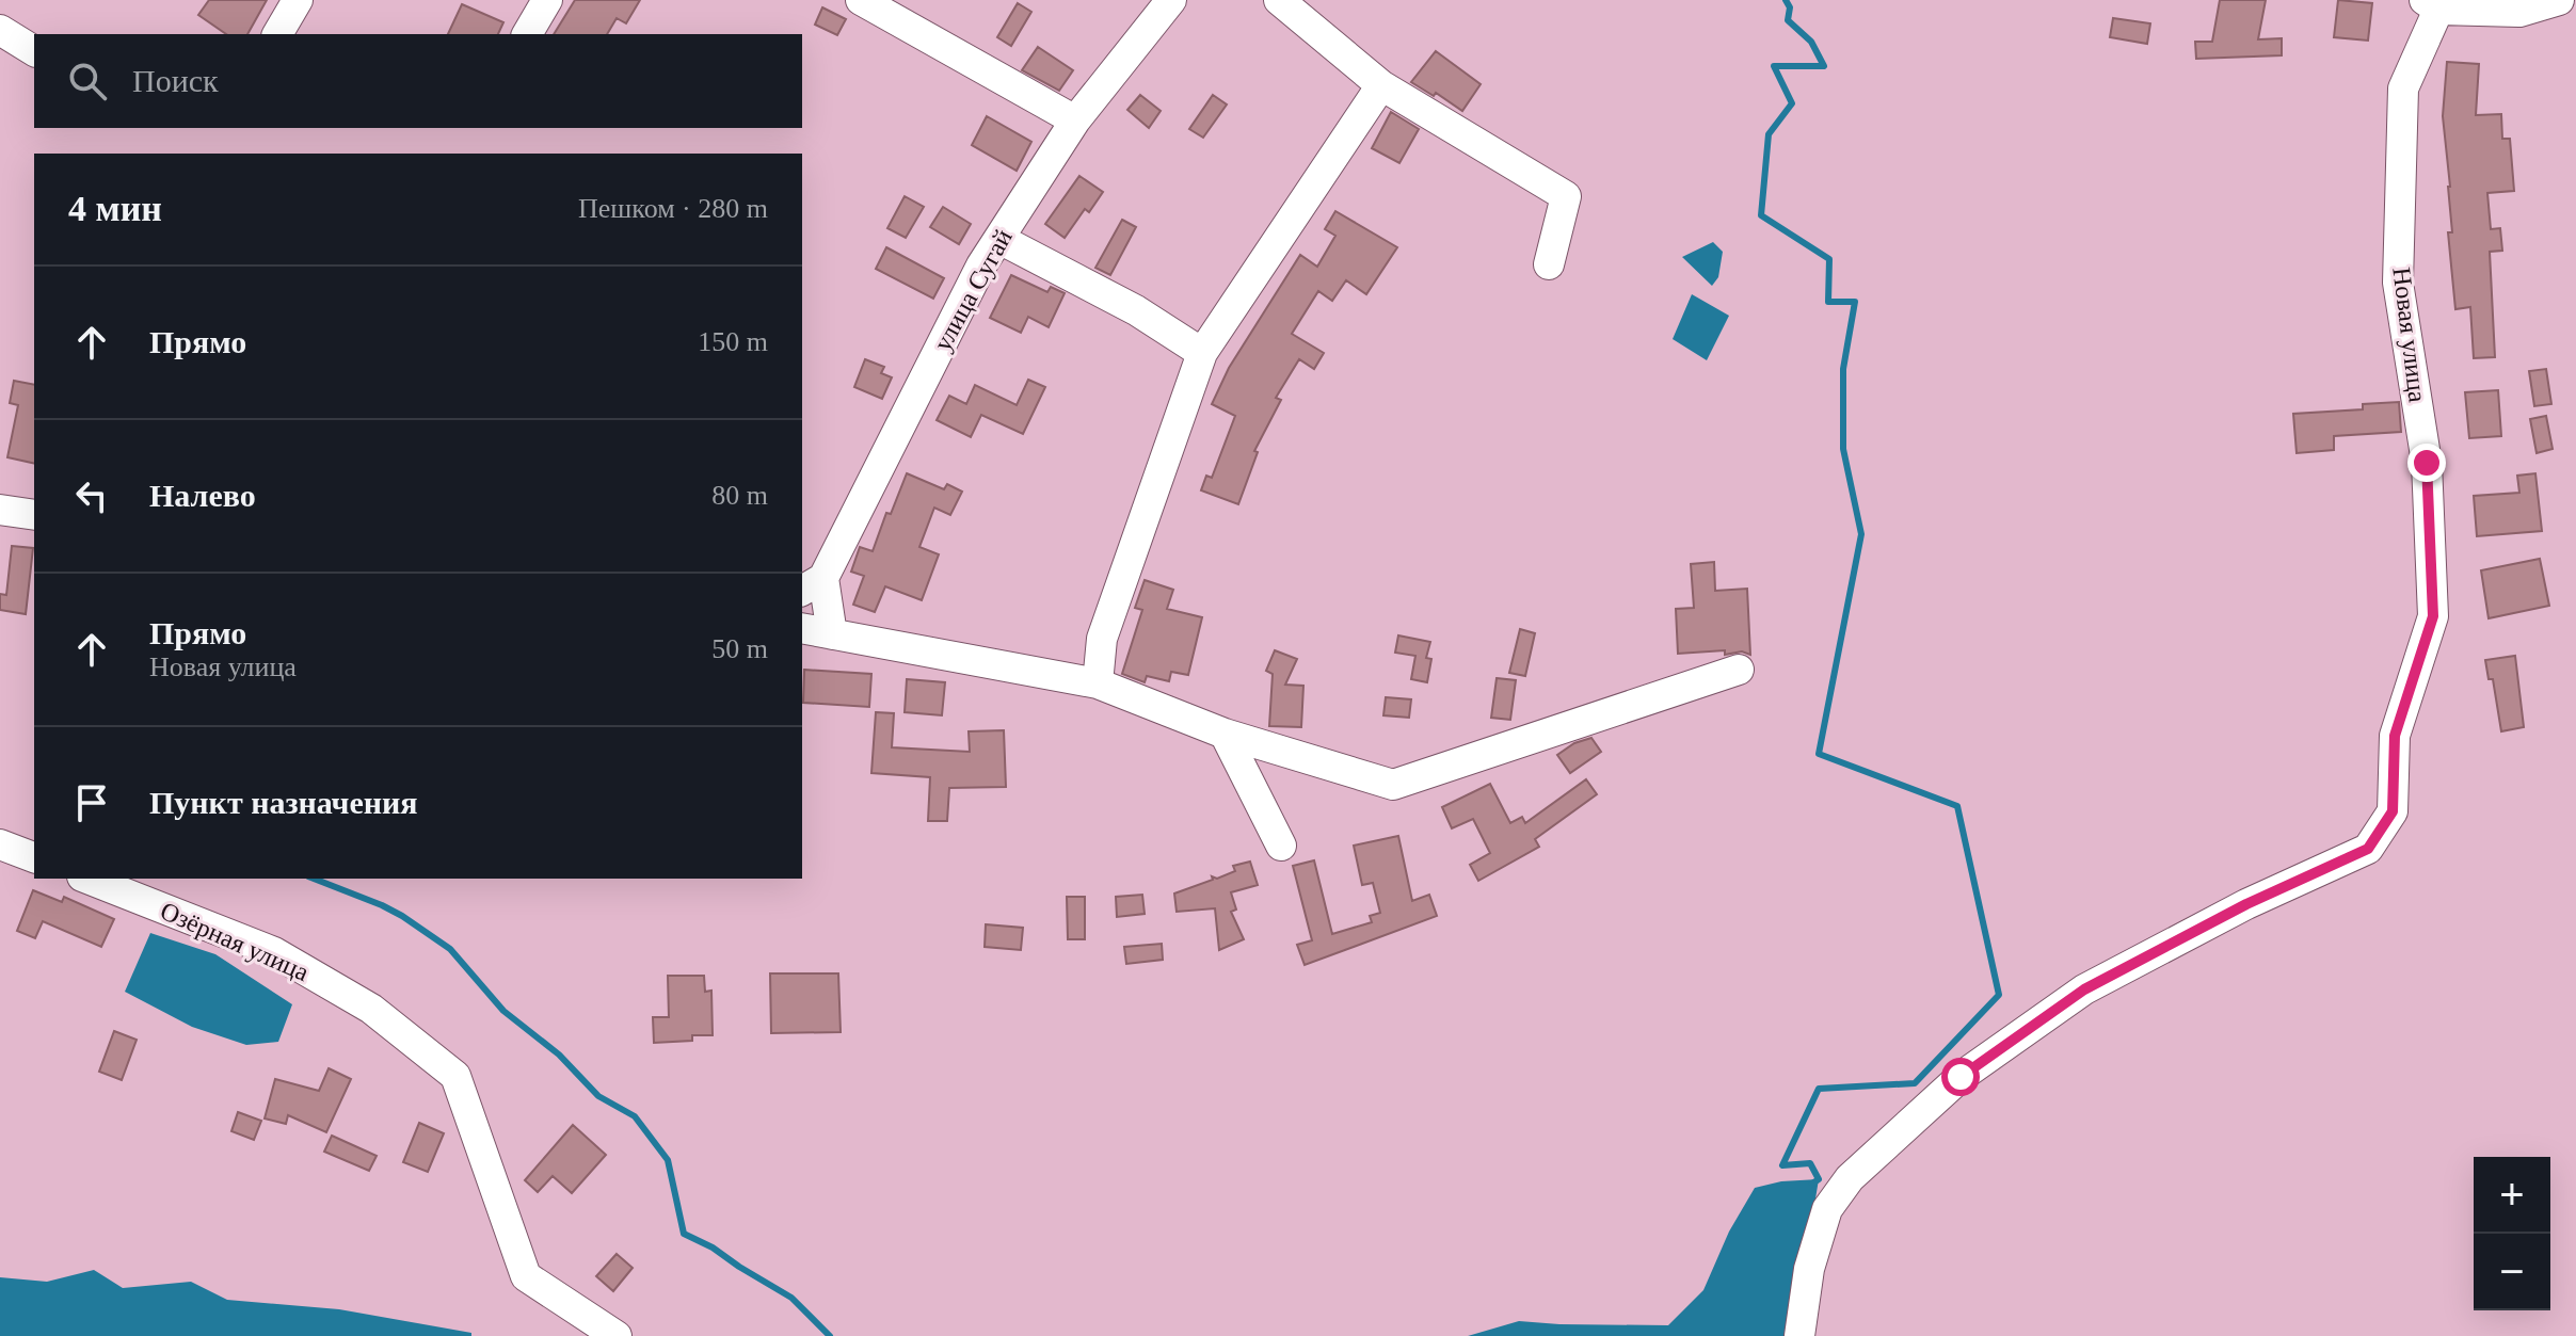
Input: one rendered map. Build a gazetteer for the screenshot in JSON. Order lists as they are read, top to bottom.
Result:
{
  "streets": {
    "street": ["улица Сугай", "Новая улица", "Озёрная улица"]
  },
  "page": {
    "search": "Поиск",
    "heading": ["4 мин", "Пешком · 280 m"],
    "list": [
      ["Прямо", "150 m"],
      ["Налево", "80 m"],
      ["Прямо", "Новая улица", "50 m"],
      "Пункт назначения"
    ],
    "map_buttons": ["+", "−"]
  }
}
